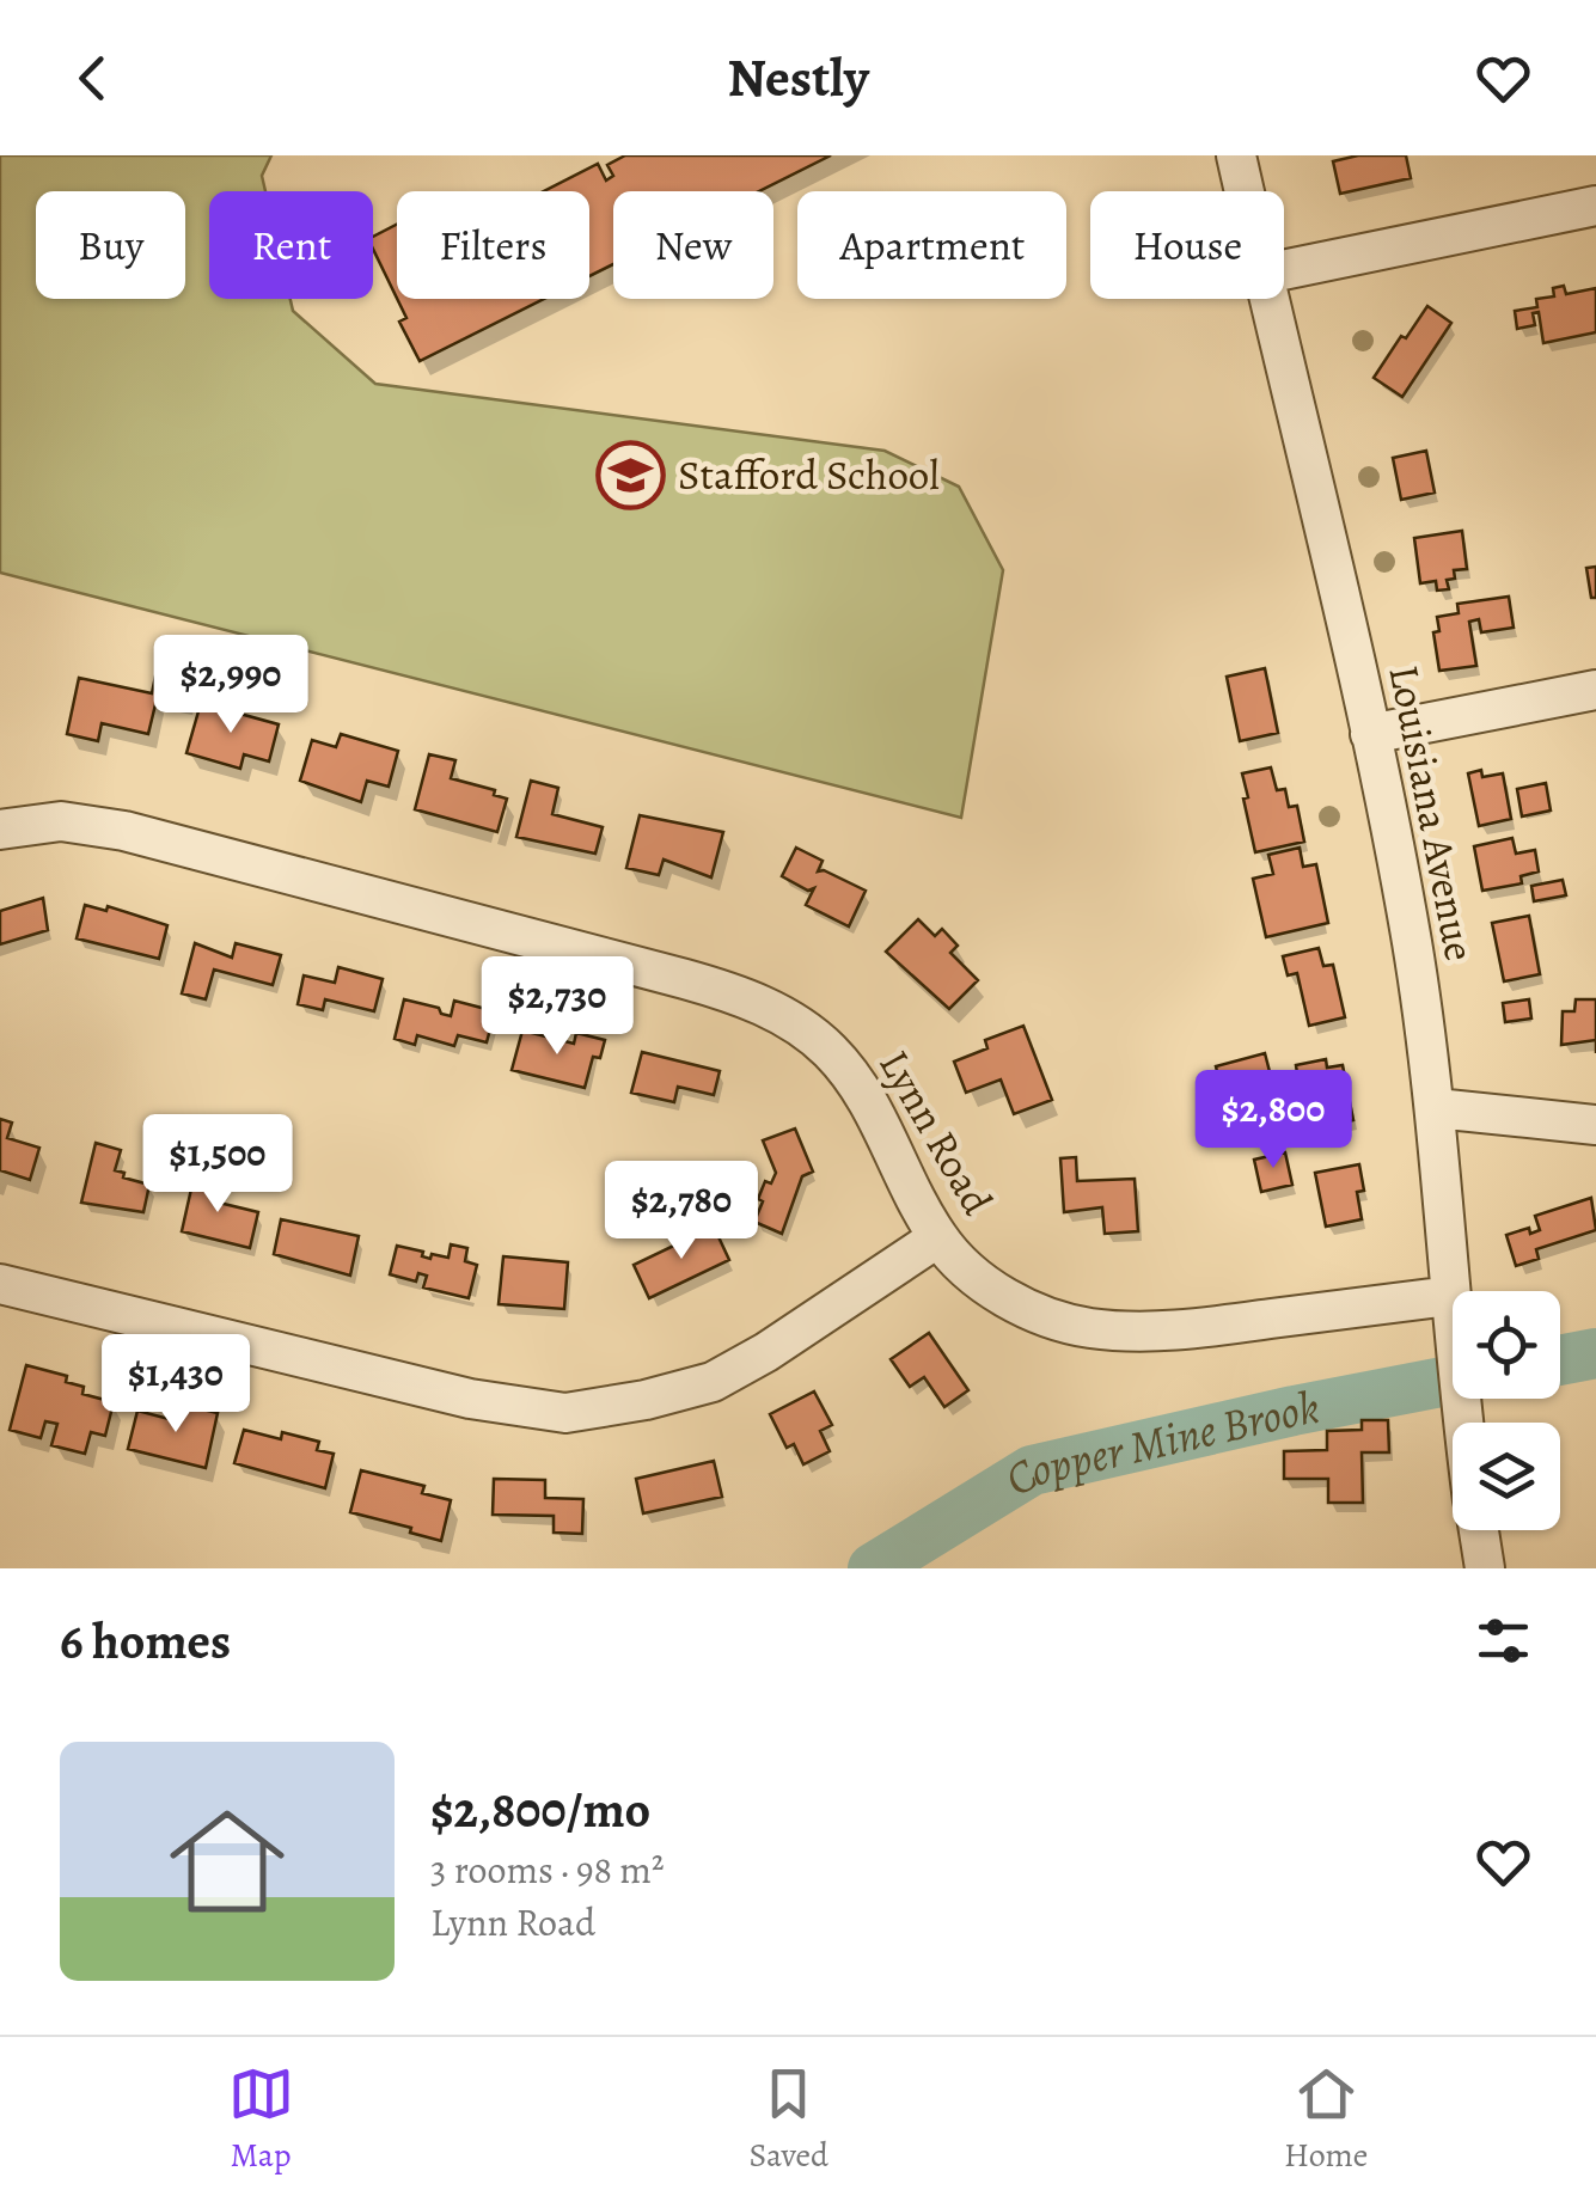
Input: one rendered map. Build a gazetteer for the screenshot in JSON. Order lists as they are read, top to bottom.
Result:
{
  "streets": {
    "street": ["Louisiana Avenue", "Lynn Road"]
  },
  "crossings": [
    ["Louisiana Avenue", "Lynn Road"]
  ],
  "water": ["Copper Mine Brook"],
  "places": {
    "school or university": ["Stafford School"]
  },
  "page": {
    "header": "Nestly",
    "chip": [
      "Buy",
      "Rent",
      "Filters",
      "New",
      "Apartment",
      "House"
    ],
    "price": [
      "$2,990",
      "$2,730",
      "$2,800",
      "$1,500",
      "$2,780",
      "$1,430"
    ],
    "heading": "6 homes",
    "list": [
      {
        "name": "$2,800/mo",
        "note": "3 rooms · 98 m² · Lynn Road"
      }
    ],
    "tabs": ["Map", "Saved", "Home"]
  }
}
